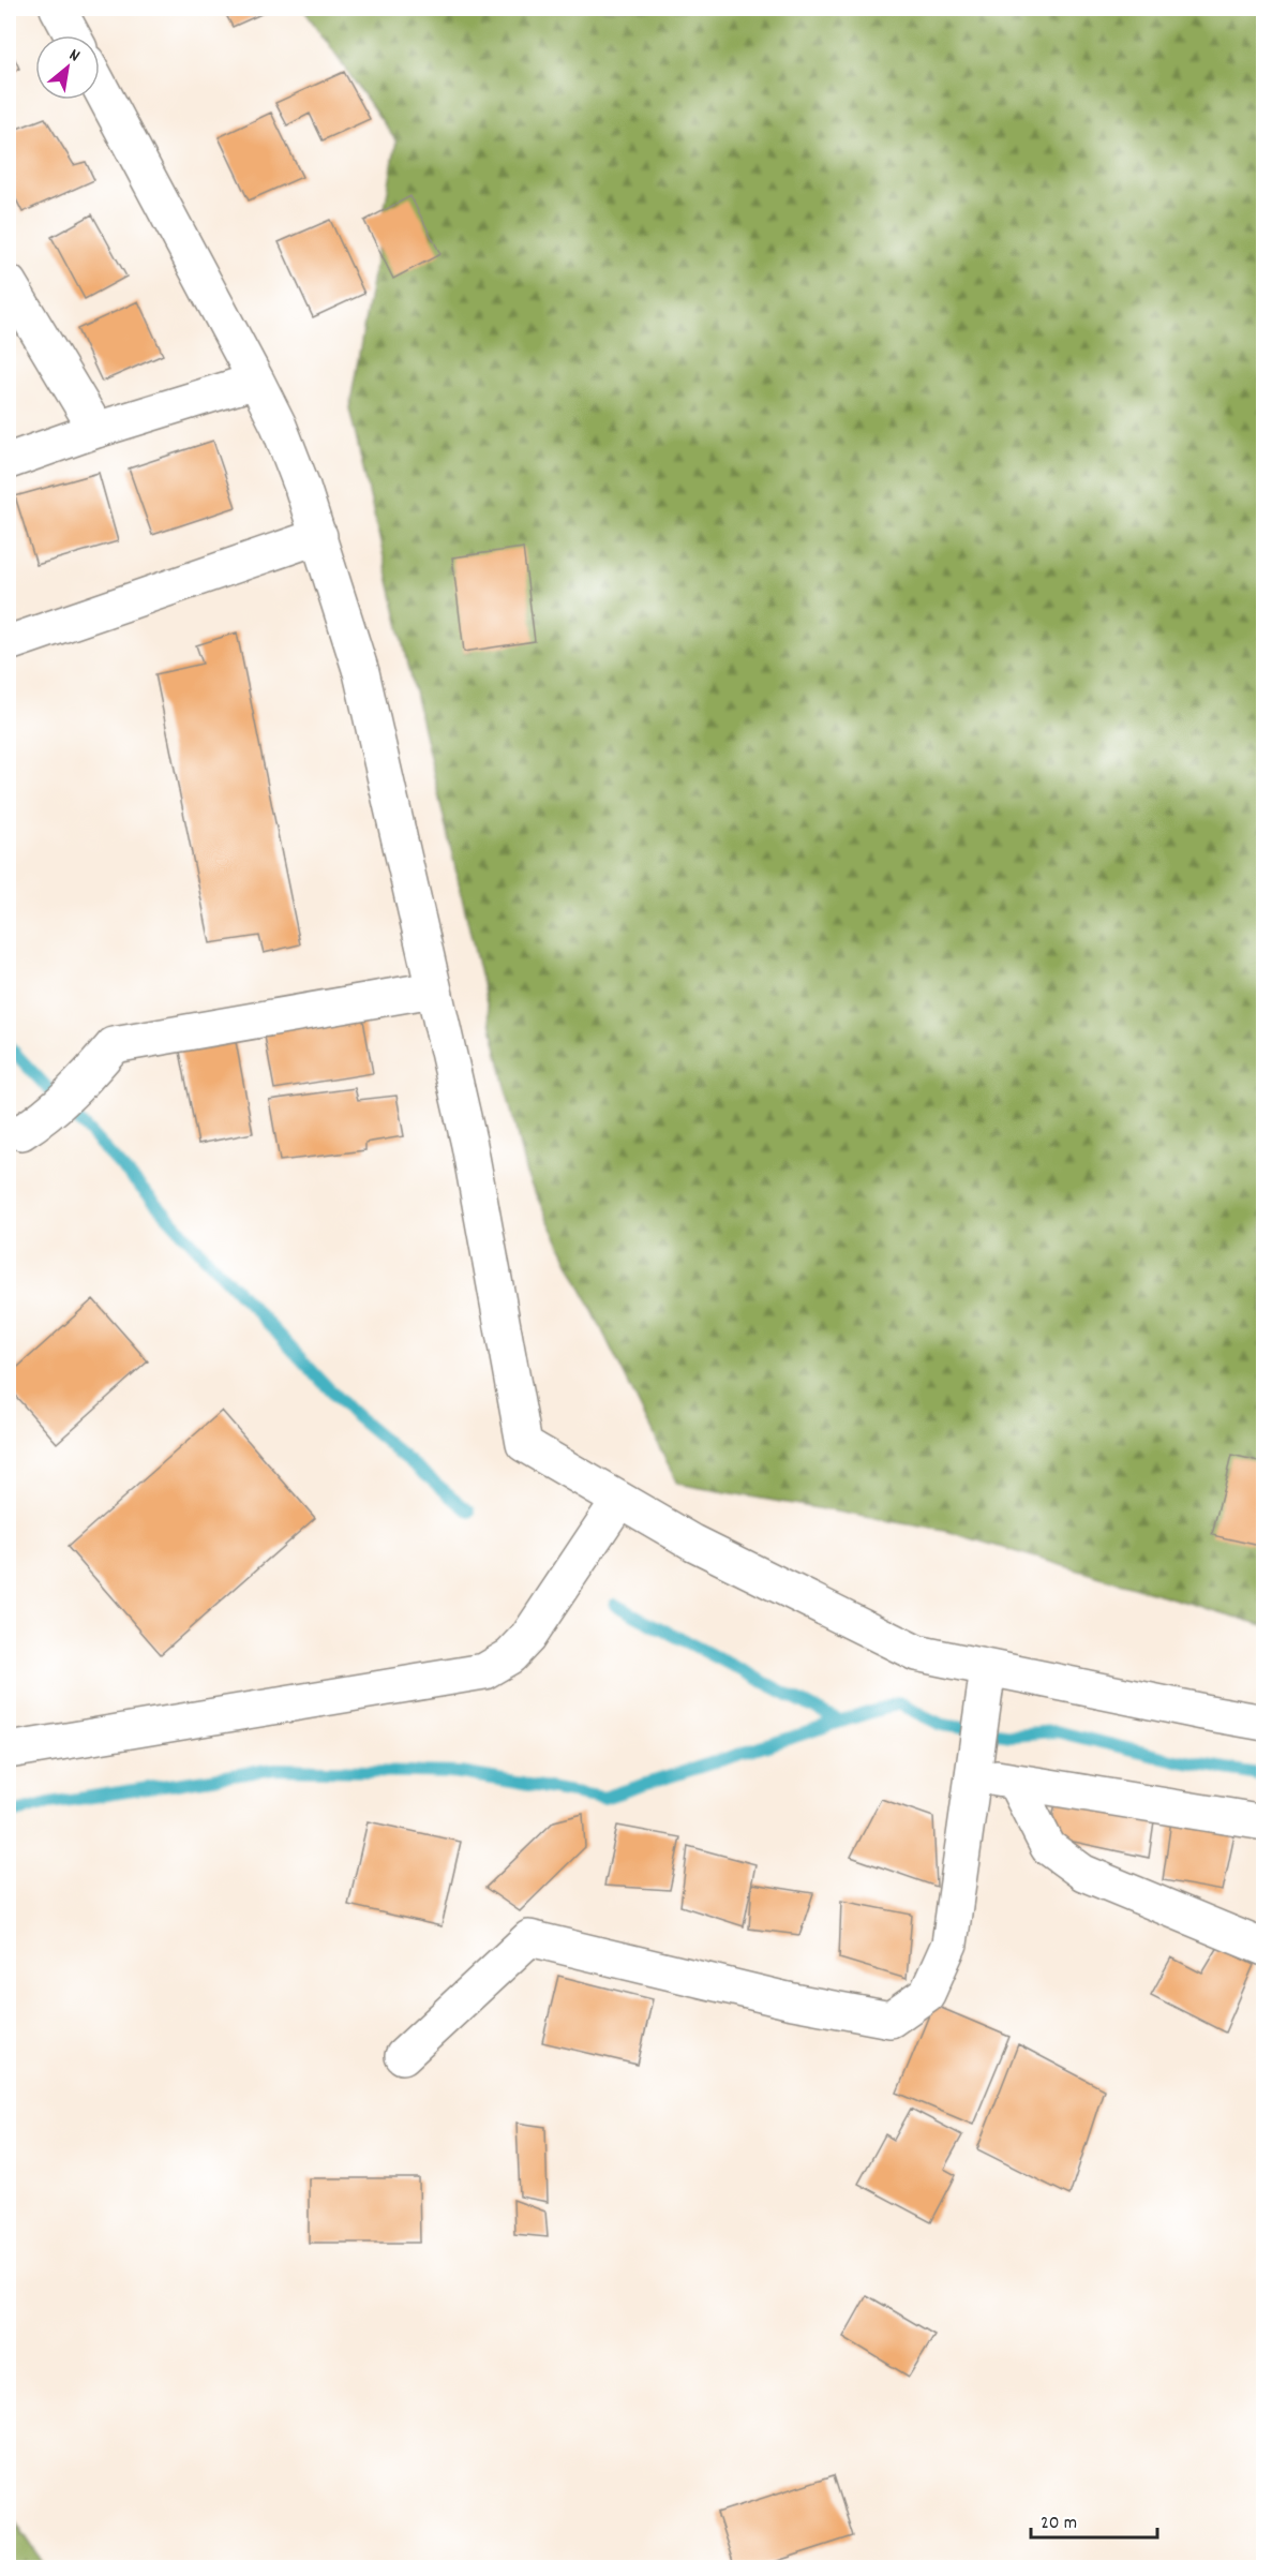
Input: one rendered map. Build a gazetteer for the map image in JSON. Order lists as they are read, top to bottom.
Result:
{
  "scale_bar": "20 m",
  "north": "top right"
}
